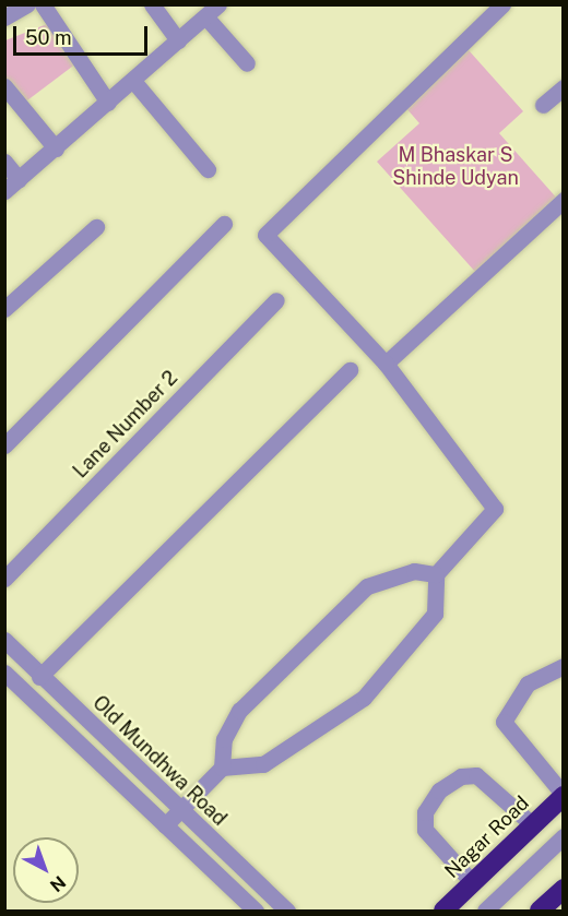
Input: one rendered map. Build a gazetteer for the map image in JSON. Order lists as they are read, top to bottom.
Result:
{
  "streets": {
    "highway": ["Nagar Road"],
    "street": ["Lane Number 2", "Old Mundhwa Road"]
  },
  "parks": ["M Bhaskar S Shinde Udyan"],
  "scale_bar": "50 m",
  "north": "bottom right"
}
